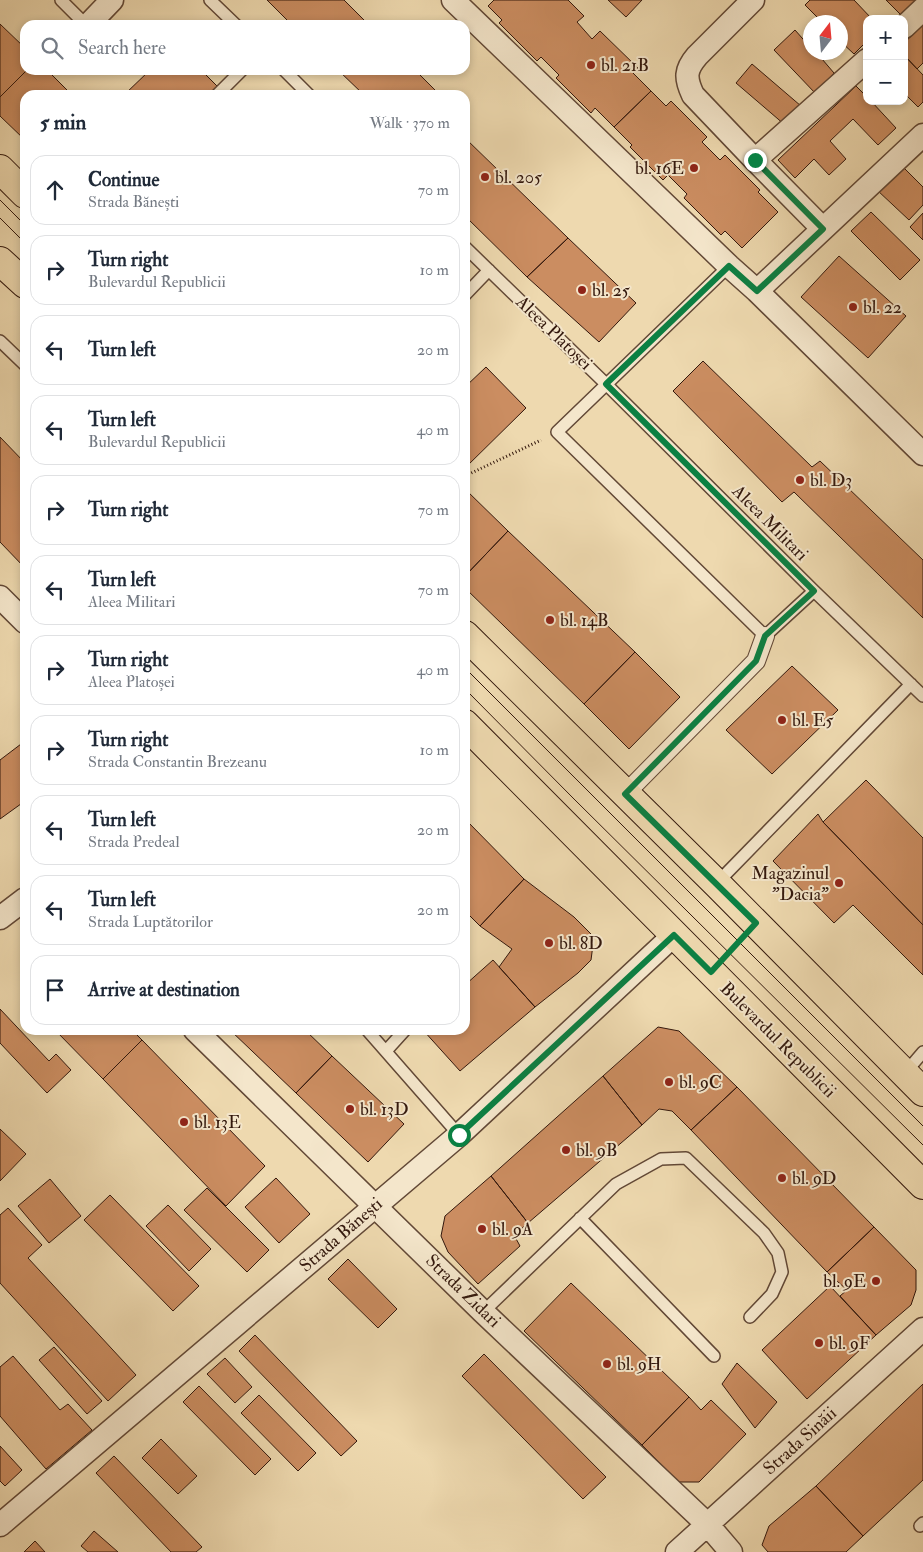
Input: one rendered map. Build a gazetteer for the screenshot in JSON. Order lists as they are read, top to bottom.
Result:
{
  "streets": {
    "main road": ["Bulevardul Republicii"],
    "street": ["Strada Bănești", "Strada Zidari", "Strada Sinăii"],
    "lane": ["Aleea Platoșei", "Aleea Militari"]
  },
  "crossings": [
    ["Aleea Platoșei", "Aleea Militari"],
    ["Bulevardul Republicii", "Strada Bănești"],
    ["Strada Bănești", "Strada Zidari"],
    ["Strada Zidari", "Strada Sinăii"]
  ],
  "places": [
    "bl. 21B",
    "bl. 16E",
    "bl. 205",
    "bl. 25",
    "bl. 22",
    "bl. D3",
    "bl. 14B",
    "bl. E5",
    "Magazinul \"Dacia\"",
    "bl. 8D",
    "bl. 9C",
    "bl. 13D",
    "bl. 13E",
    "bl. 9B",
    "bl. 9D",
    "bl. 9A",
    "bl. 9E",
    "bl. 9F",
    "bl. 9H"
  ],
  "north": "top",
  "page": {
    "map_buttons": ["+", "−"],
    "search": "Search here",
    "heading": ["5 min", "Walk · 370 m"],
    "list": [
      ["Continue", "Strada Bănești", "70 m"],
      ["Turn right", "Bulevardul Republicii", "10 m"],
      ["Turn left", "20 m"],
      ["Turn left", "Bulevardul Republicii", "40 m"],
      ["Turn right", "70 m"],
      ["Turn left", "Aleea Militari", "70 m"],
      ["Turn right", "Aleea Platoșei", "40 m"],
      ["Turn right", "Strada Constantin Brezeanu", "10 m"],
      ["Turn left", "Strada Predeal", "20 m"],
      ["Turn left", "Strada Luptătorilor", "20 m"],
      "Arrive at destination"
    ]
  }
}
